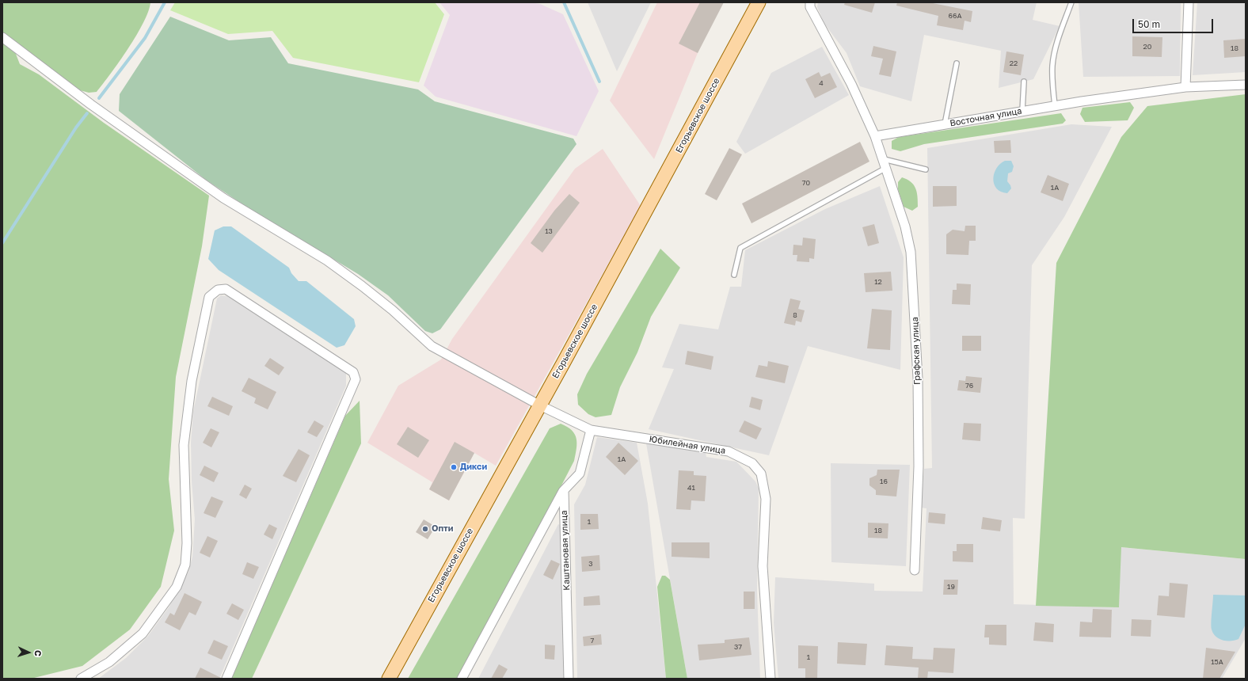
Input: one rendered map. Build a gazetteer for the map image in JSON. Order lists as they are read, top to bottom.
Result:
{
  "streets": {
    "main road": ["Егорьевское шоссе"],
    "street": [
      "Восточная улица",
      "Графская улица",
      "Юбилейная улица",
      "Каштановая улица"
    ]
  },
  "crossings": [
    ["Егорьевское шоссе", "Юбилейная улица"],
    ["Восточная улица", "Графская улица"]
  ],
  "places": ["Дикси", "Опти"],
  "house_numbers": [
    "66А",
    "20",
    "18",
    "22",
    "4",
    "70",
    "1А",
    "13",
    "12",
    "8",
    "76",
    "1А",
    "16",
    "41",
    "1",
    "18",
    "3",
    "19",
    "7",
    "37",
    "1",
    "15А"
  ],
  "scale_bar": "50 m",
  "north": "right"
}
